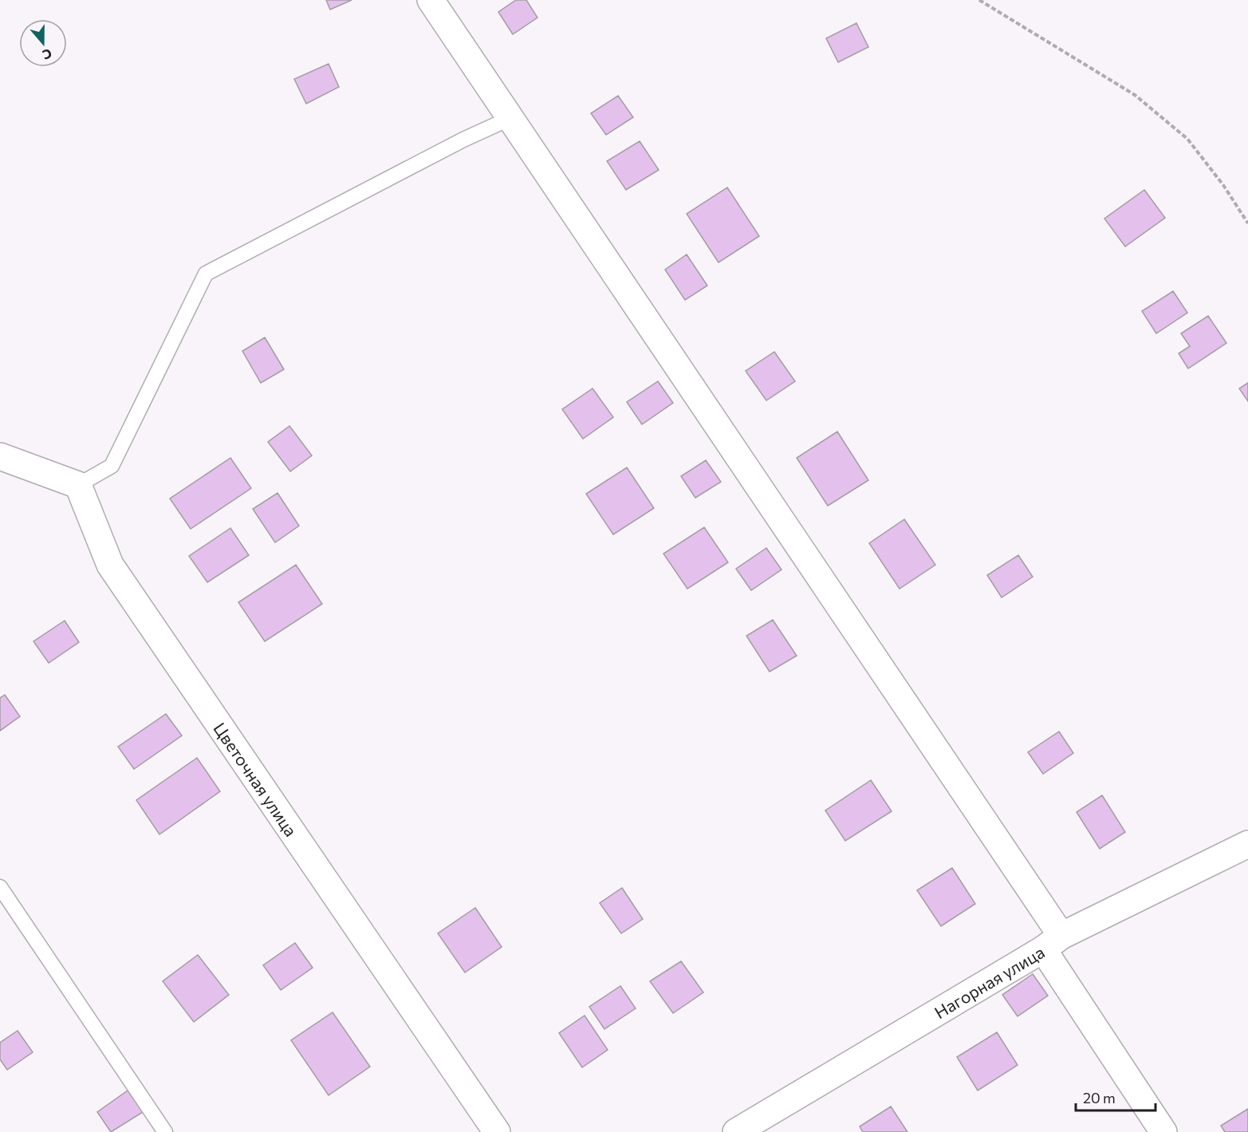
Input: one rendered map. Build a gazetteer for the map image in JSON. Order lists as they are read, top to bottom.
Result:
{
  "streets": {
    "street": ["Цветочная улица", "Нагорная улица"]
  },
  "scale_bar": "20 m",
  "north": "bottom"
}
